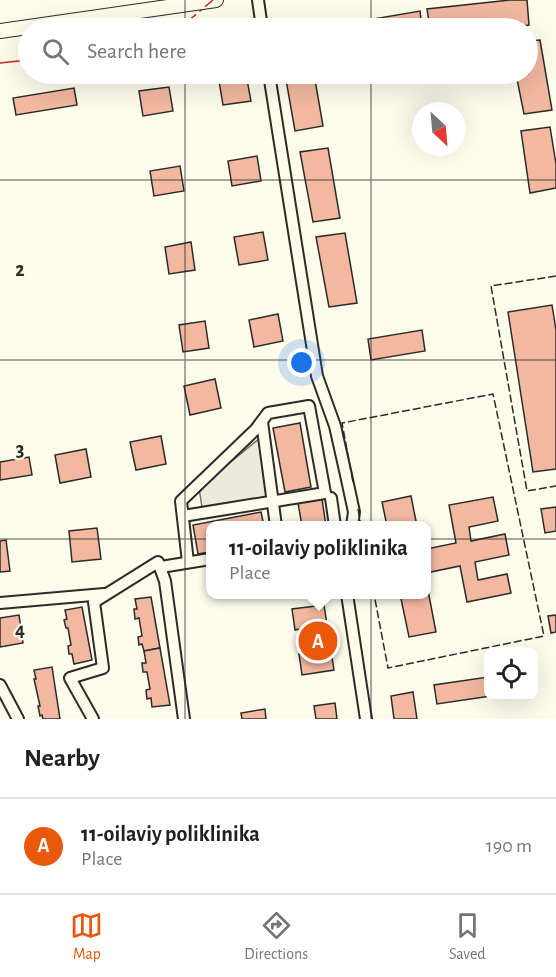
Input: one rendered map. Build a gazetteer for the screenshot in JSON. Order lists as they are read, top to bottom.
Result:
{
  "north": "bottom right",
  "page": {
    "search": "Search here",
    "popup": ["11-oilaviy poliklinika", "Place"],
    "pins": "A",
    "heading": "Nearby",
    "list": [
      {
        "mark": "A",
        "name": "11-oilaviy poliklinika",
        "note": "Place",
        "value": "190 m"
      }
    ],
    "nav": ["Map", "Directions", "Saved"]
  },
  "grid": {
    "rows": ["2", "3", "4"]
  }
}
